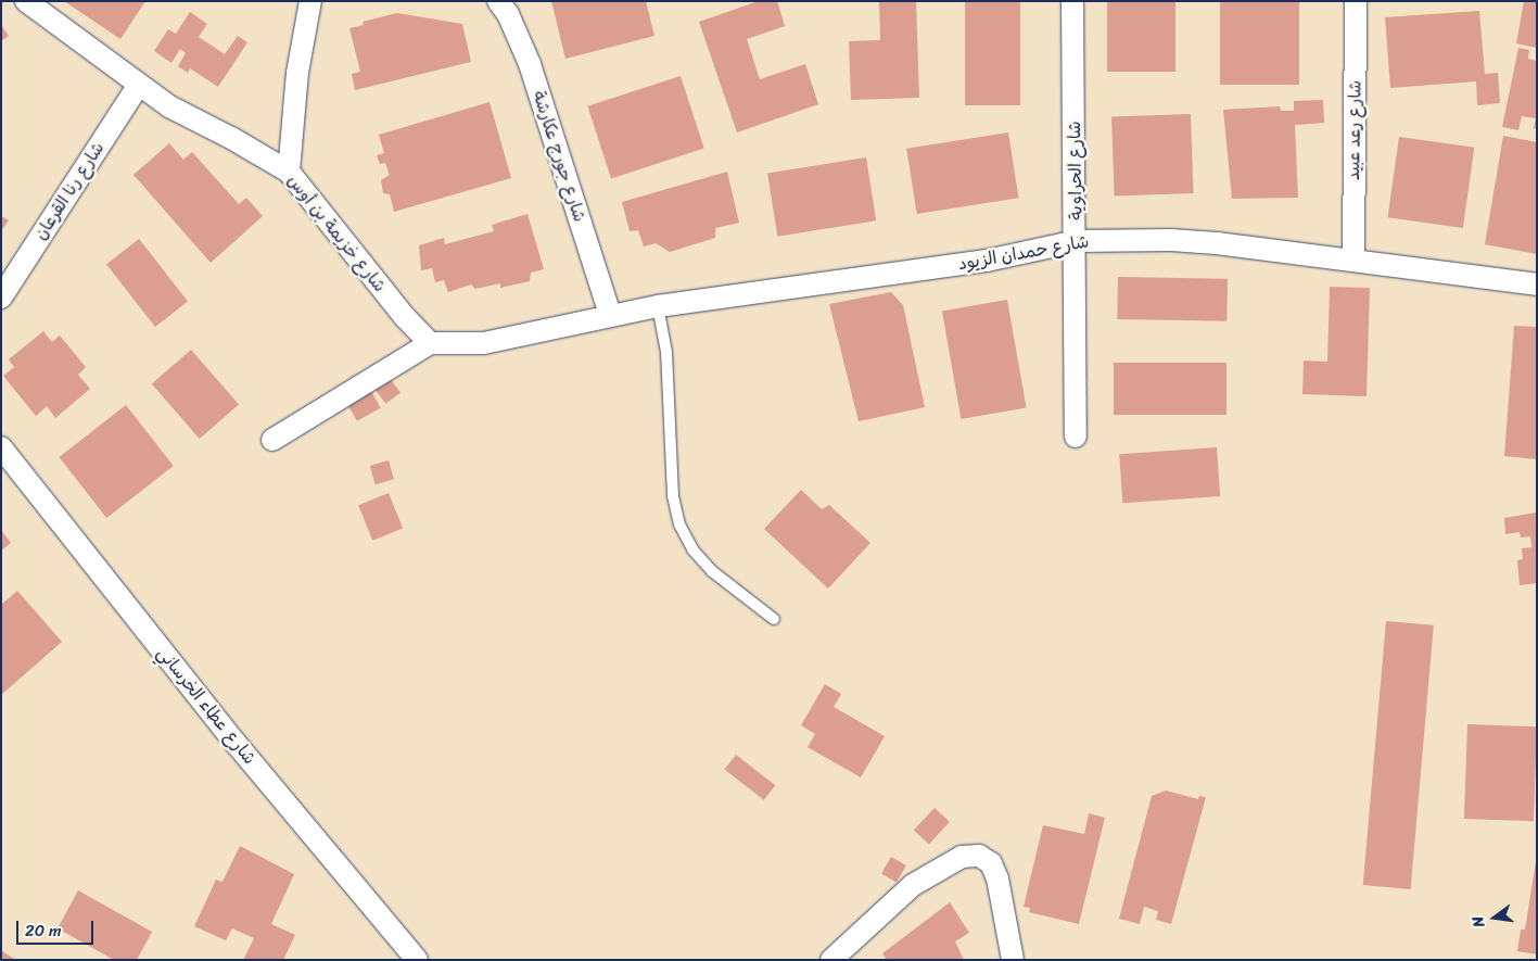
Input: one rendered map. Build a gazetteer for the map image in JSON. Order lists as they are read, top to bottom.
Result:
{
  "streets": {
    "street": [
      "شارع رعد عبيد",
      "شارع جورج عكارشة",
      "شارع الحراوية",
      "شارع رنا القرعان",
      "شارع خزيمة بن أوس",
      "شارع حمدان الزيود",
      "شارع عطاء الخرساني"
    ]
  },
  "crossings": [
    ["شارع رعد عبيد", "شارع حمدان الزيود"],
    ["شارع جورج عكارشة", "شارع حمدان الزيود"],
    ["شارع الحراوية", "شارع حمدان الزيود"],
    ["شارع رنا القرعان", "شارع خزيمة بن أوس"]
  ],
  "scale_bar": "20 m",
  "north": "left"
}
